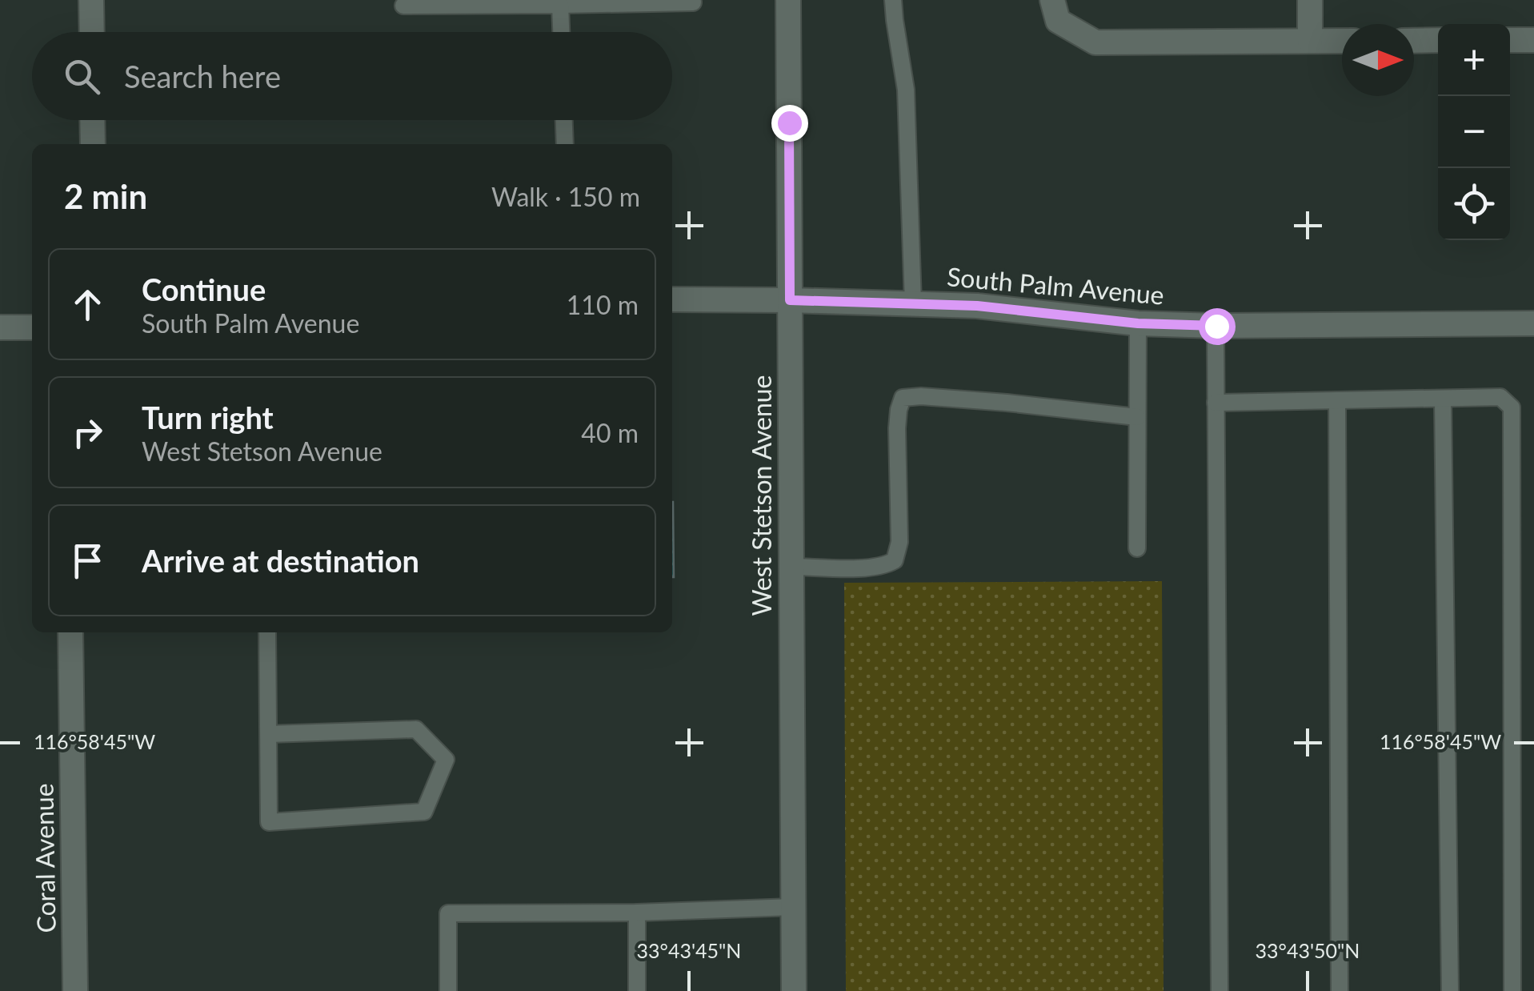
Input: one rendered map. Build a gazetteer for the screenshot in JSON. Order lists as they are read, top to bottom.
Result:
{
  "streets": {
    "street": ["South Palm Avenue", "West Stetson Avenue", "Coral Avenue"]
  },
  "crossings": [
    ["South Palm Avenue", "West Stetson Avenue"]
  ],
  "north": "right",
  "page": {
    "map_buttons": ["+", "−"],
    "search": "Search here",
    "heading": ["2 min", "Walk · 150 m"],
    "list": [
      ["Continue", "South Palm Avenue", "110 m"],
      ["Turn right", "West Stetson Avenue", "40 m"],
      "Arrive at destination"
    ]
  },
  "coordinates": ["116°58'45\"W", "33°43'45\"N", "33°43'50\"N"]
}
